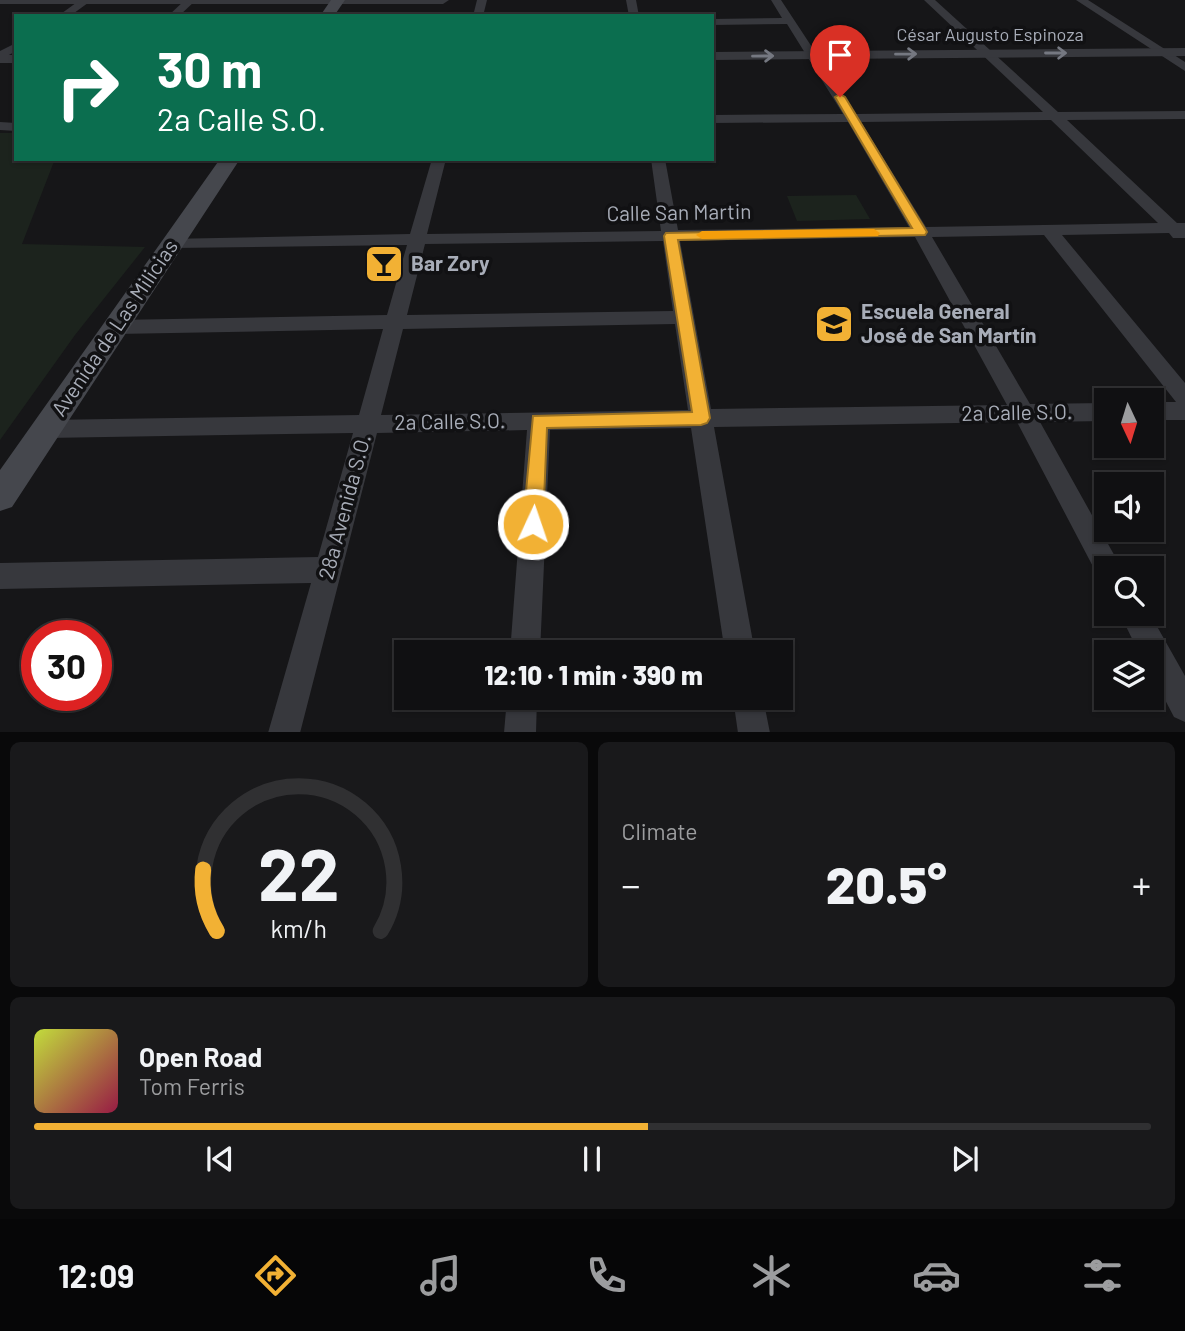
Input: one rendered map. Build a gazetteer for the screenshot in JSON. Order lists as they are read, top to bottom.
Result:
{
  "streets": {
    "main road": ["Avenida de Las Milicias"],
    "street": [
      "César Augusto Espinoza",
      "Calle San Martin",
      "2a Calle S.O.",
      "28a Avenida S.O."
    ]
  },
  "crossings": [
    ["Calle San Martin", "Avenida de Las Milicias"],
    ["Calle San Martin", "28a Avenida S.O."],
    ["Avenida de Las Milicias", "2a Calle S.O."],
    ["2a Calle S.O.", "28a Avenida S.O."]
  ],
  "places": {
    "bar": ["Bar Zory"],
    "school or university": ["Escuela General José de San Martín"]
  },
  "north": "bottom",
  "page": {
    "turn": ["30 m", "2a Calle S.O."],
    "limit": "30",
    "trip": "12:10 · 1 min · 390 m",
    "tile": "Climate",
    "heat": ["−", "20.5°", "+"],
    "song": ["Open Road", "Tom Ferris"],
    "tabs": "12:09",
    "gauge": ["22", "km/h"]
  }
}
